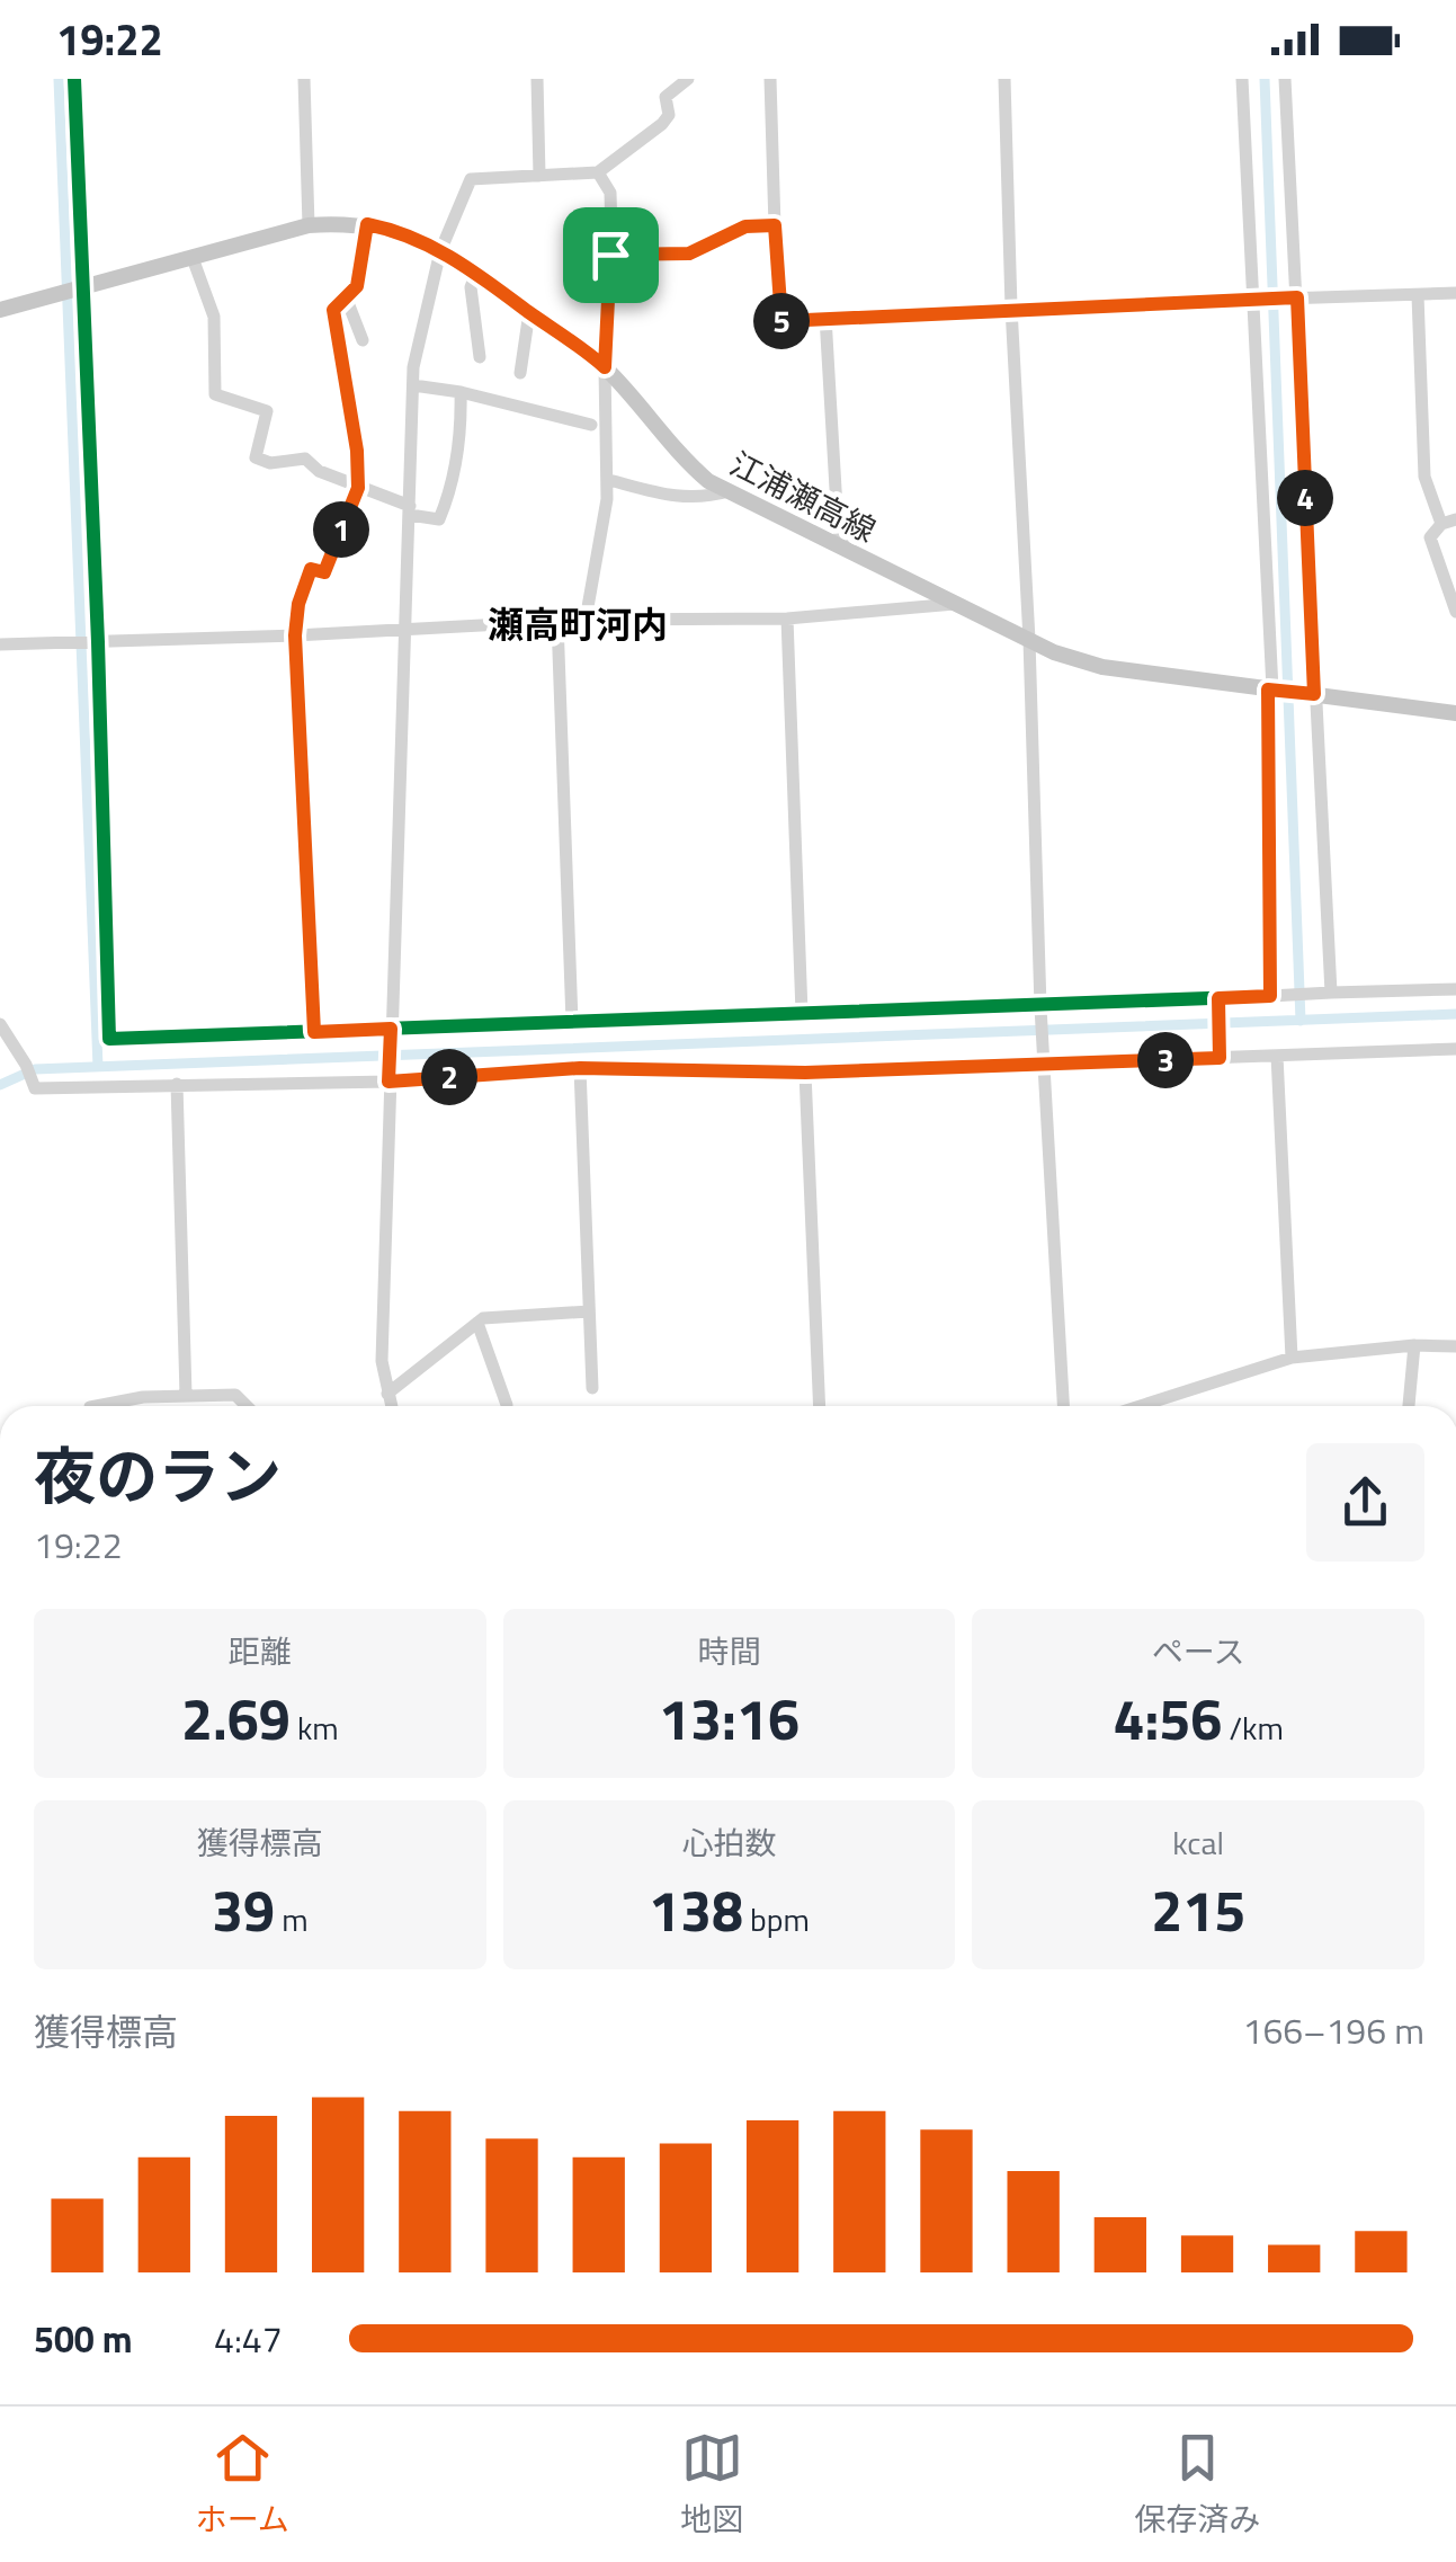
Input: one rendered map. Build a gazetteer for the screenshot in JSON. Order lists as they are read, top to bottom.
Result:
{
  "streets": {
    "main road": ["江浦瀬高線"]
  },
  "districts": ["瀬高町河内"],
  "page": {
    "status": "19:22",
    "pins": [
      "5",
      "4",
      "1",
      "3",
      "2"
    ],
    "heading": ["夜のラン", "19:22"],
    "stats": [
      ["距離", "2.69 km"],
      ["時間", "13:16"],
      ["ペース", "4:56 /km"],
      ["獲得標高", "39 m"],
      ["心拍数", "138 bpm"],
      ["kcal", "215"]
    ],
    "chart": ["獲得標高", "166–196 m"],
    "list": [
      {
        "name": "500 m",
        "note": "4:47"
      }
    ],
    "tabs": ["ホーム", "地図", "保存済み"]
  }
}
